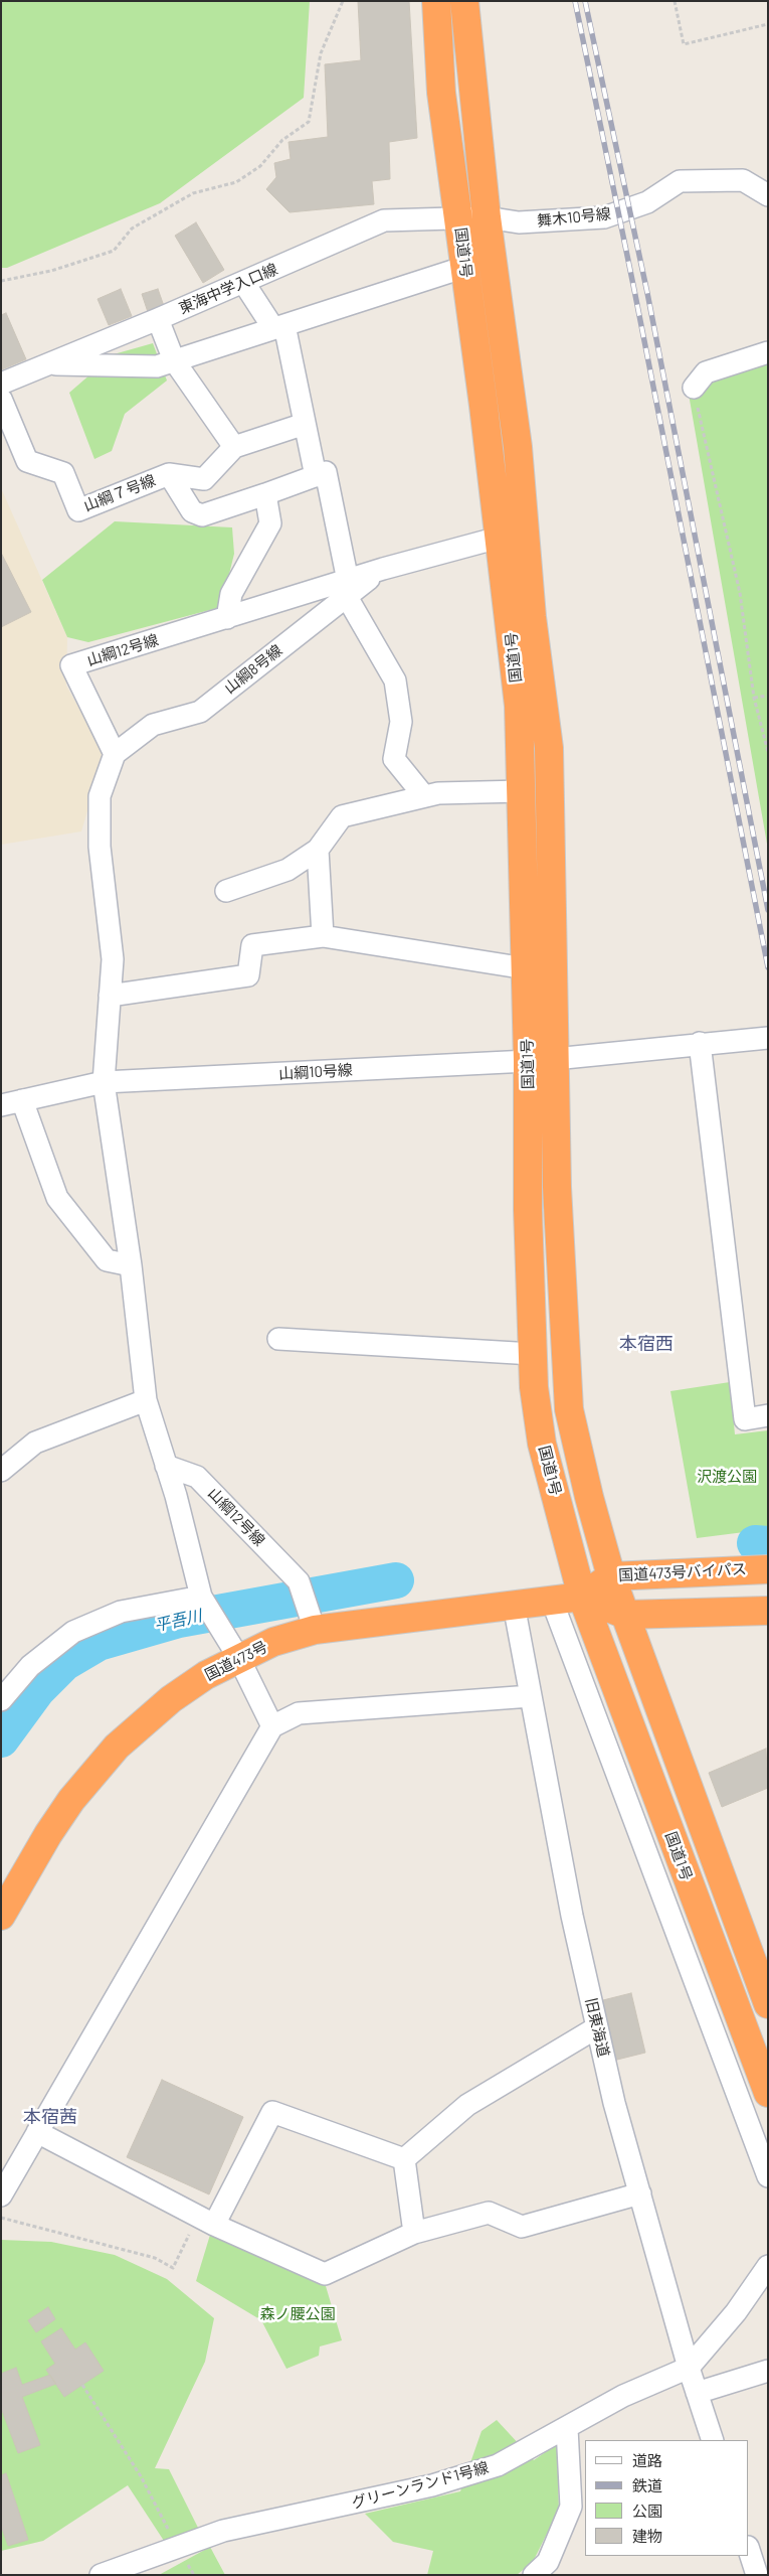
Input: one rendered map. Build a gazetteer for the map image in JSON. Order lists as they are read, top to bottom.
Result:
{
  "streets": {
    "highway": ["国道1号", "国道473号バイパス", "国道473号"],
    "street": [
      "舞木10号線",
      "東海中学入口線",
      "山綱７号線",
      "山綱12号線",
      "山綱8号線",
      "山綱10号線",
      "旧東海道",
      "グリーンランド1号線"
    ]
  },
  "crossings": [
    ["舞木10号線", "国道1号"],
    ["舞木10号線", "東海中学入口線"],
    ["国道1号", "東海中学入口線"],
    ["国道1号", "山綱12号線"],
    ["国道1号", "山綱10号線"],
    ["国道1号", "国道473号バイパス"],
    ["国道1号", "国道473号"],
    ["山綱12号線", "山綱8号線"],
    ["山綱12号線", "国道473号"],
    ["国道473号バイパス", "国道473号"],
    ["国道473号", "旧東海道"],
    ["旧東海道", "グリーンランド1号線"]
  ],
  "districts": ["本宿西", "本宿茜"],
  "water": ["平吾川"],
  "parks": ["沢渡公園", "森ノ腰公園"],
  "legend": [
    "道路",
    "鉄道",
    "公園",
    "建物"
  ]
}
